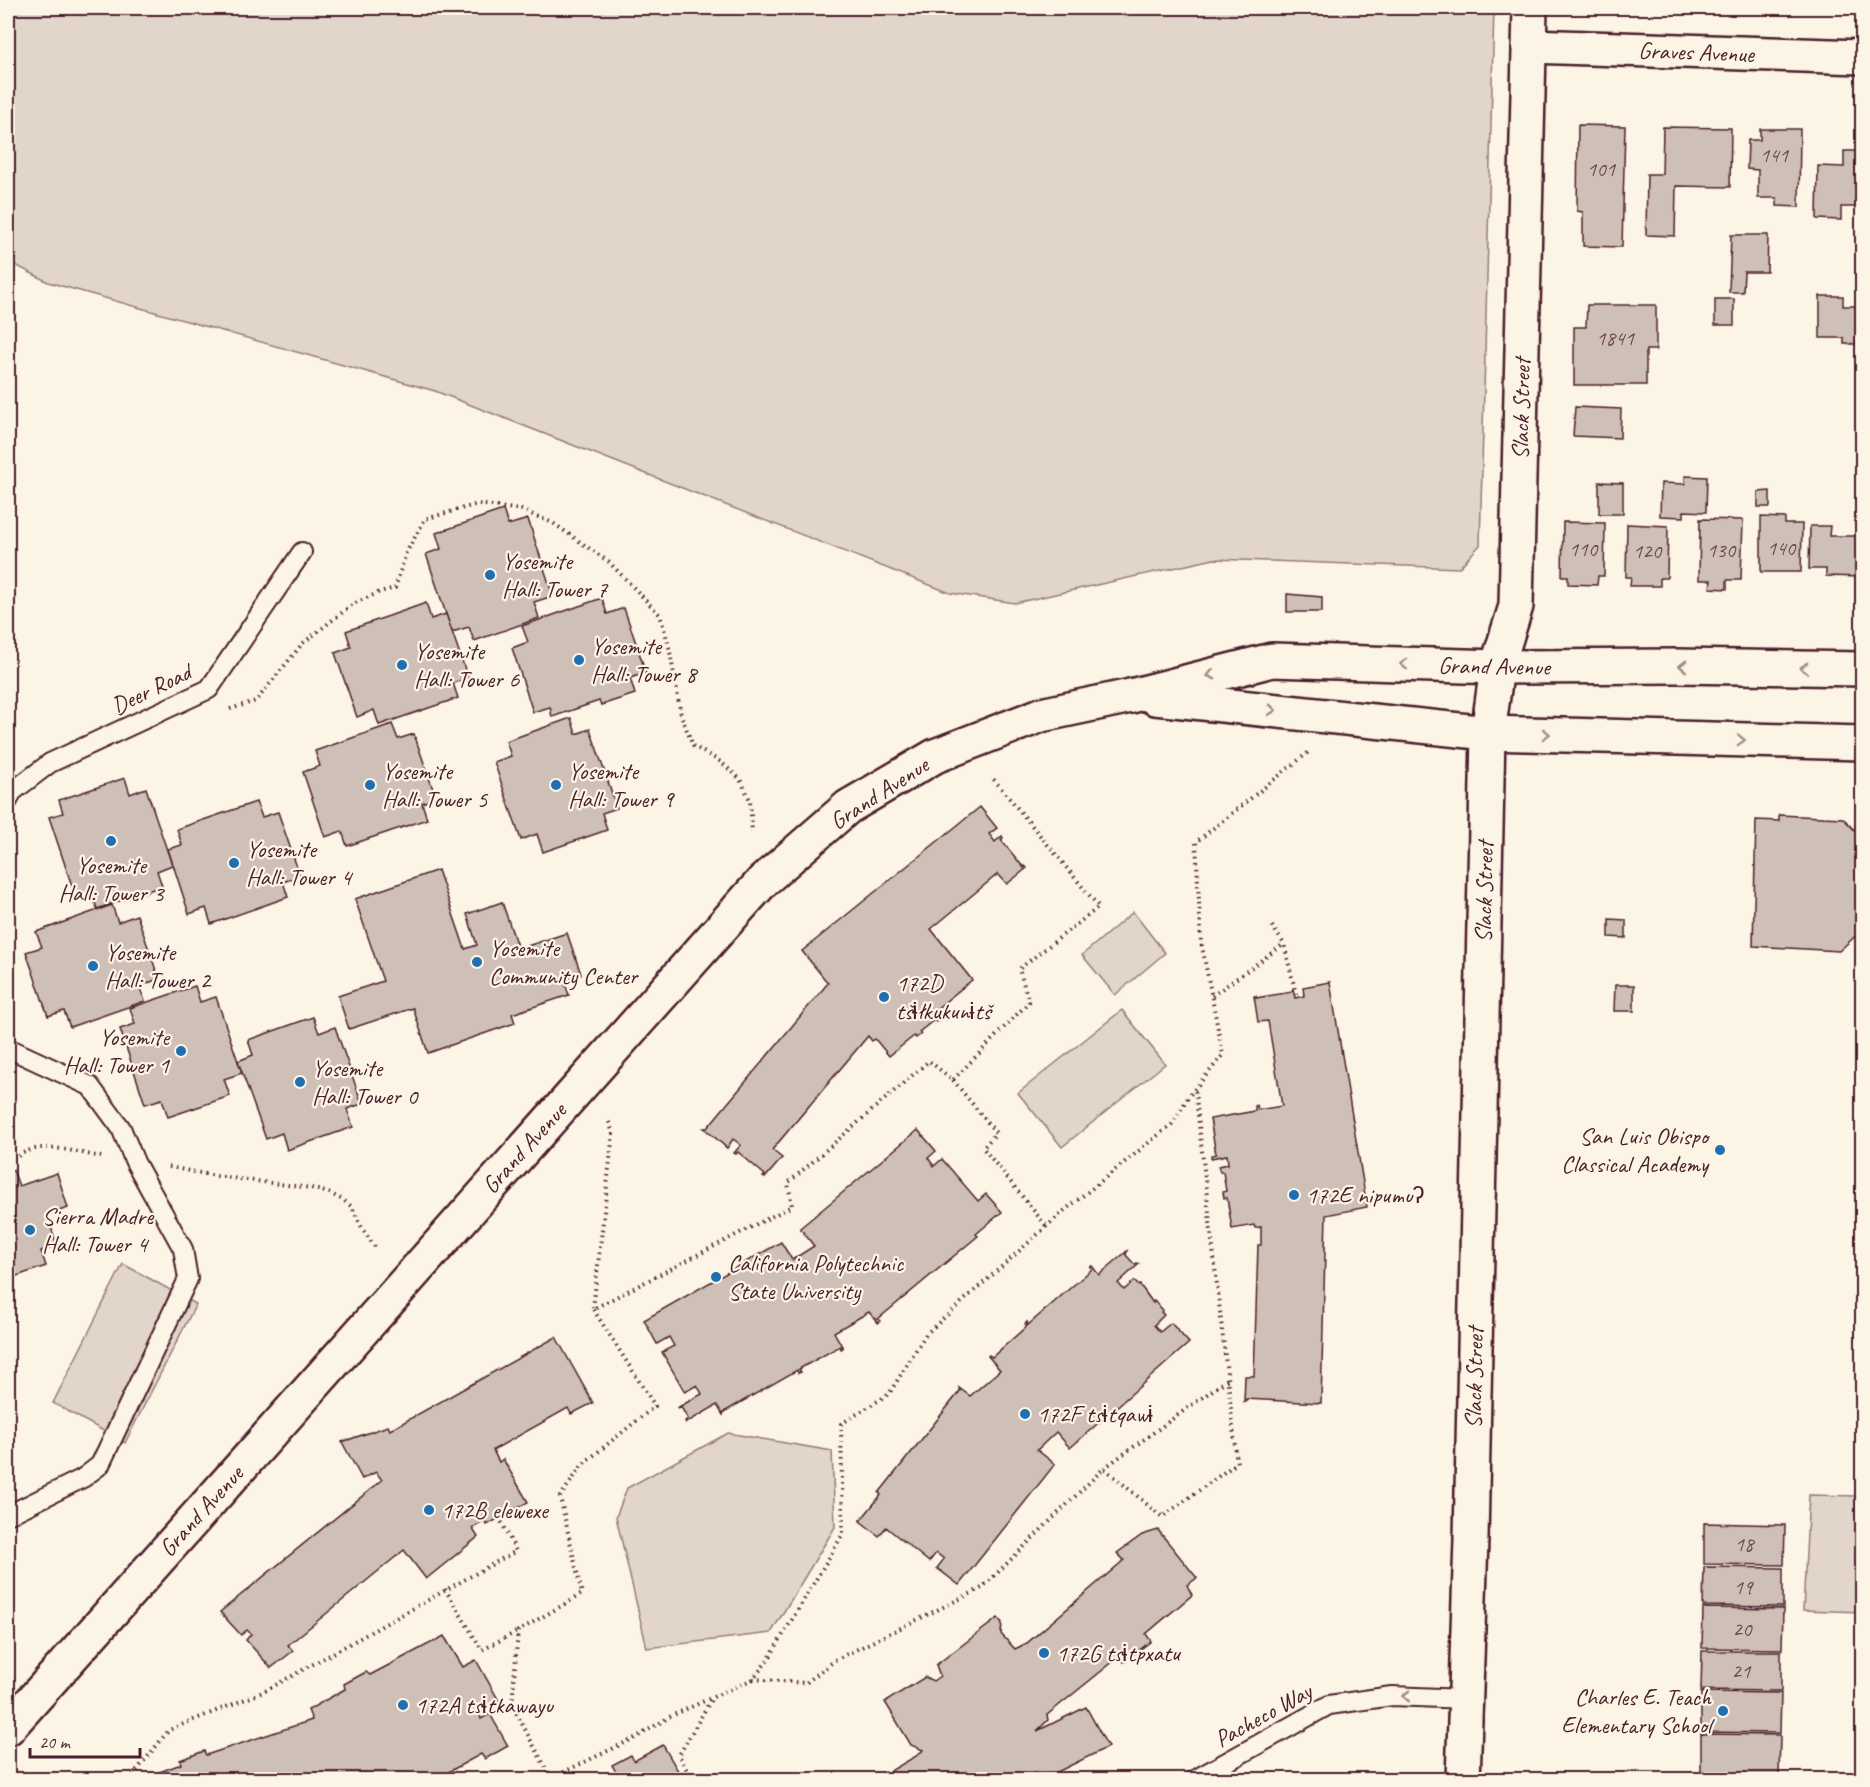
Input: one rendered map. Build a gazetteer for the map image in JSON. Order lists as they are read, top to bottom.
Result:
{
  "streets": {
    "street": ["Graves Avenue", "Slack Street", "Grand Avenue"],
    "lane": ["Deer Road", "Pacheco Way"]
  },
  "crossings": [
    ["Graves Avenue", "Slack Street"],
    ["Slack Street", "Grand Avenue"],
    ["Slack Street", "Pacheco Way"]
  ],
  "one_way": ["Pacheco Way"],
  "places": [
    "Yosemite Hall: Tower 7",
    "Yosemite Hall: Tower 8",
    "Yosemite Hall: Tower 6",
    "Yosemite Hall: Tower 5",
    "Yosemite Hall: Tower 9",
    "Yosemite Hall: Tower 3",
    "Yosemite Hall: Tower 4",
    "Yosemite Community Center",
    "Yosemite Hall: Tower 2",
    "172D tšɨłkukunɨtš",
    "Yosemite Hall: Tower 1",
    "Yosemite Hall: Tower 0",
    "San Luis Obispo Classical Academy",
    "172E nipumuʔ",
    "Sierra Madre Hall: Tower 4",
    "California Polytechnic State University",
    "172F tsɨtqawɨ",
    "172B elewexe",
    "172G tsɨtpxatu",
    "172A tsɨtkawayu",
    "Charles E. Teach Elementary School"
  ],
  "house_numbers": [
    "141",
    "101",
    "1841",
    "140",
    "110",
    "130",
    "120",
    "18",
    "19",
    "20",
    "21"
  ],
  "scale_bar": "20 m"
}
